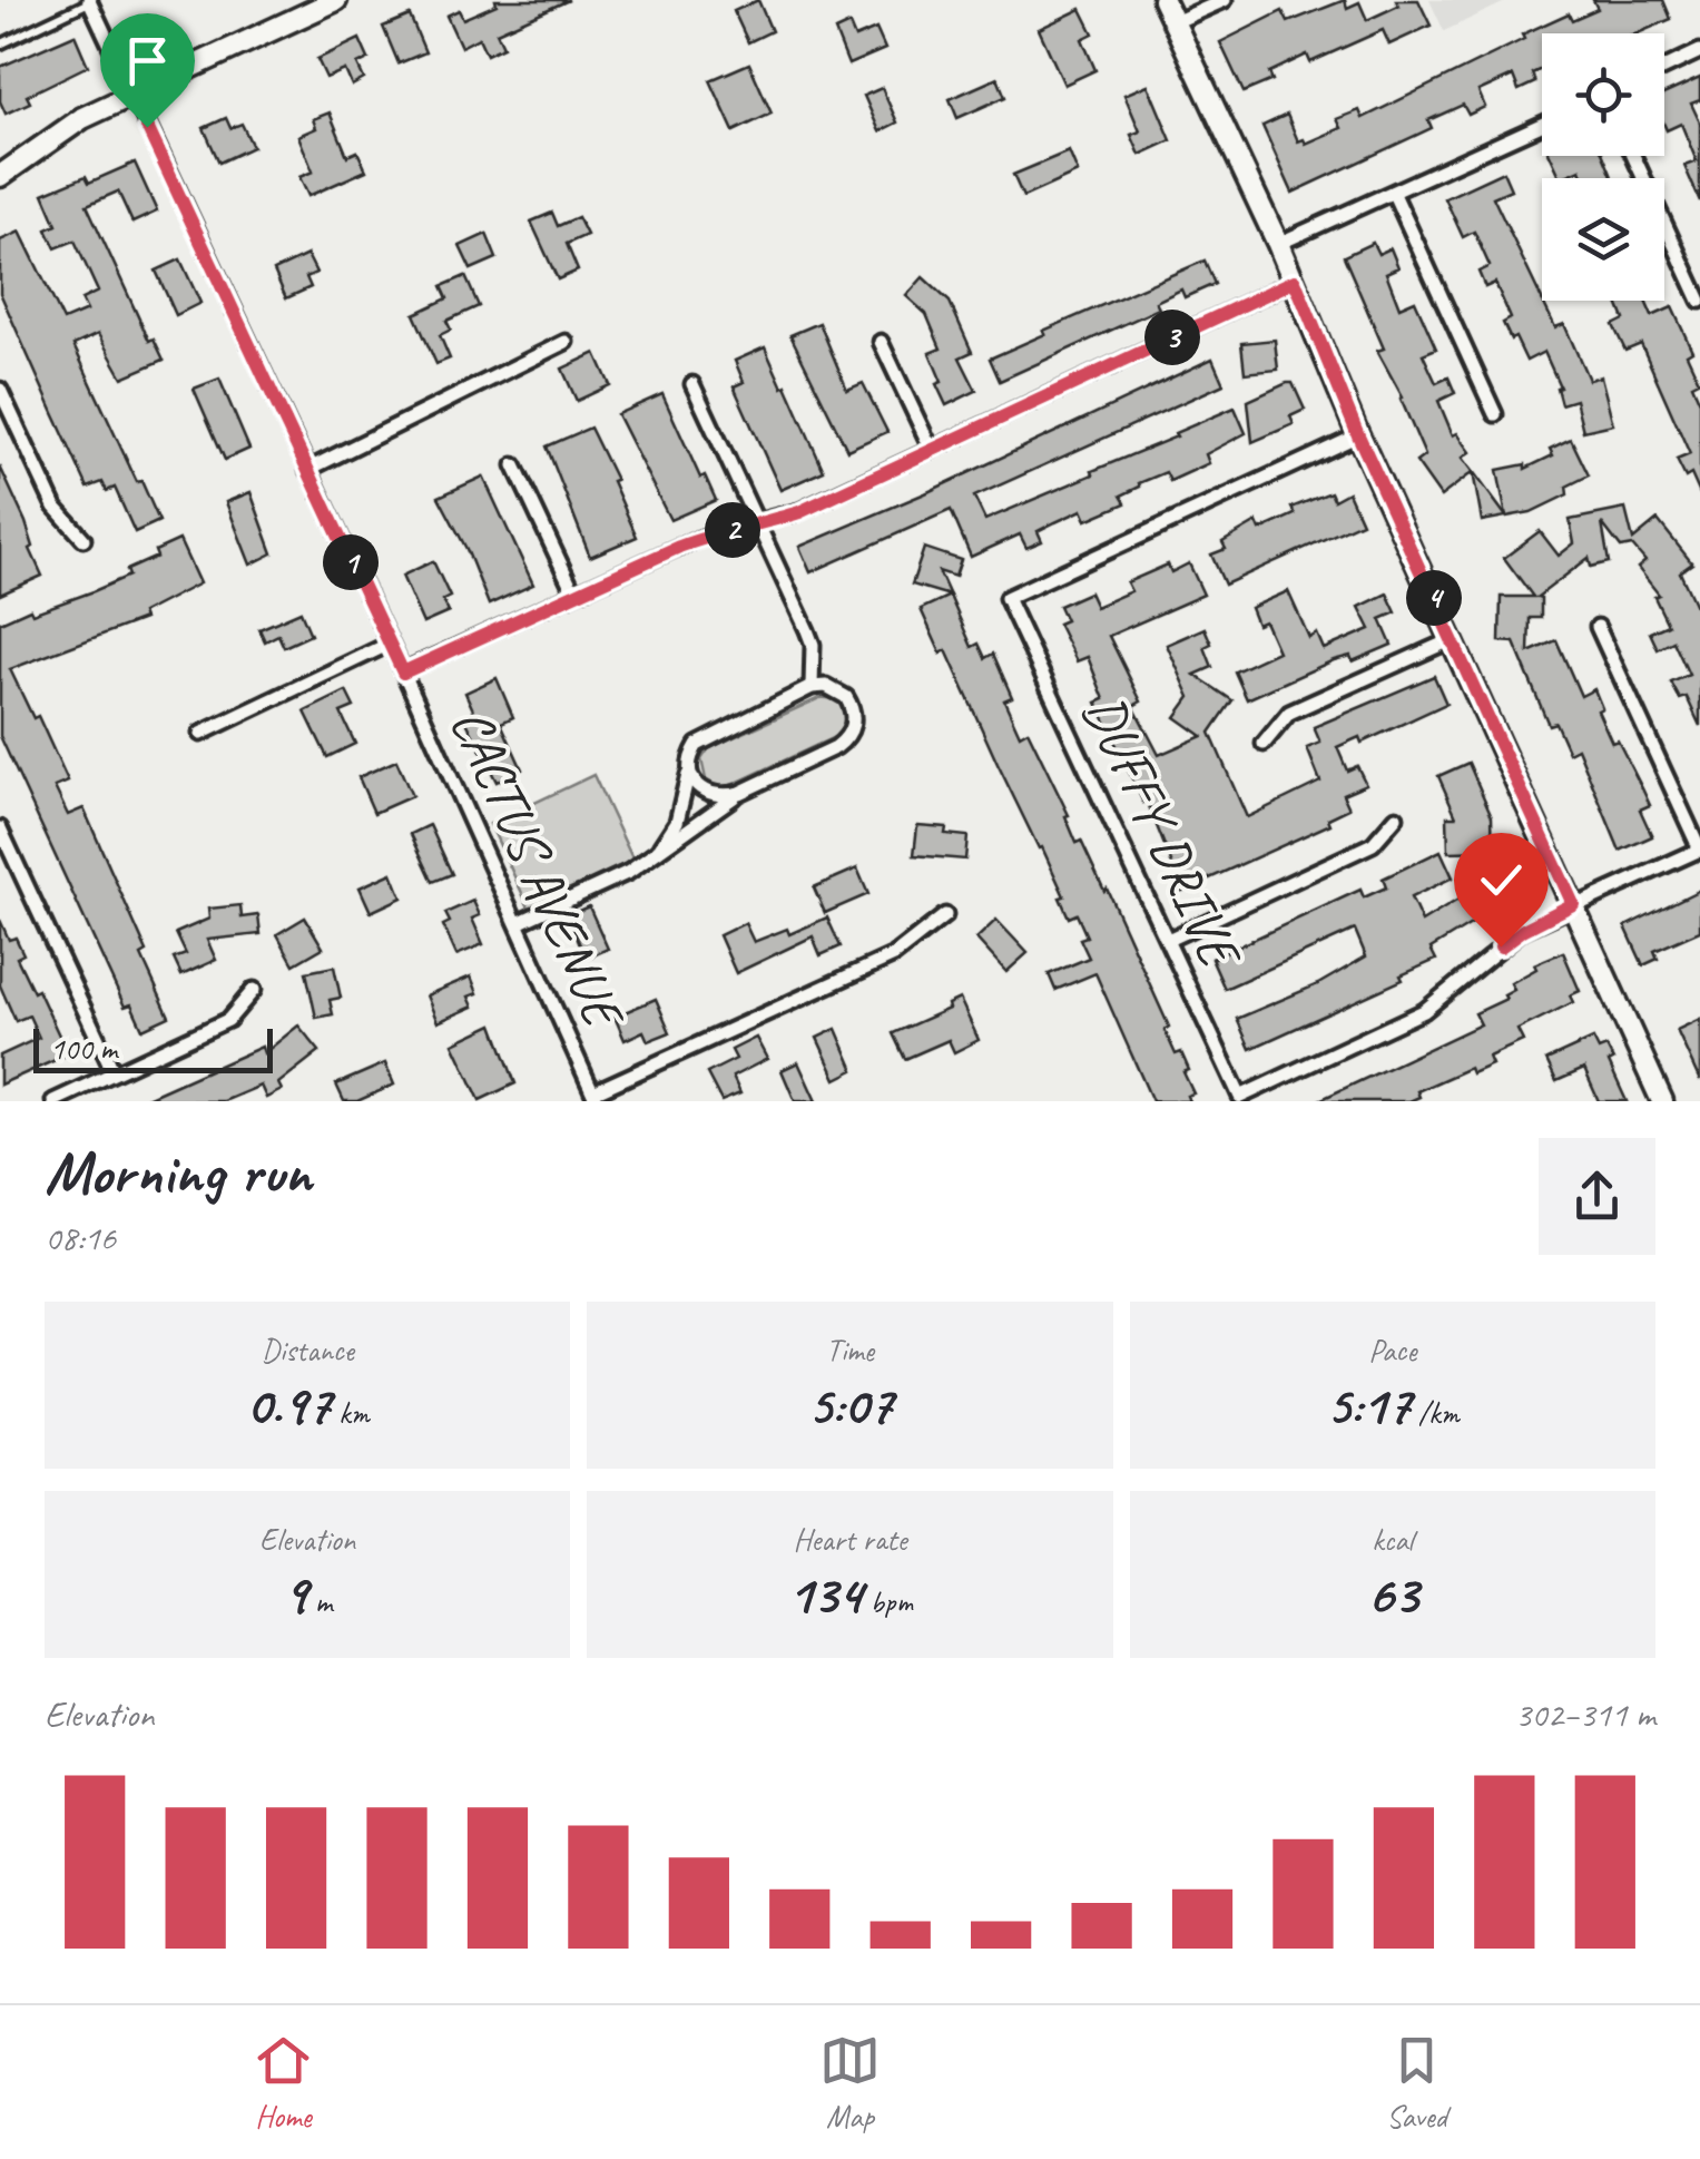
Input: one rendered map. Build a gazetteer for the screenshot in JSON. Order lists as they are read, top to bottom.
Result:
{
  "streets": {
    "street": ["DUFFY DRIVE", "CACTUS AVENUE"]
  },
  "scale_bar": "100 m",
  "page": {
    "pins": [
      "3",
      "2",
      "1",
      "4"
    ],
    "scale": "100 m",
    "heading": ["Morning run", "08:16"],
    "stats": [
      ["Distance", "0.97 km"],
      ["Time", "5:07"],
      ["Pace", "5:17 /km"],
      ["Elevation", "9 m"],
      ["Heart rate", "134 bpm"],
      ["kcal", "63"]
    ],
    "chart": ["Elevation", "302–311 m"],
    "tabs": ["Home", "Map", "Saved"]
  }
}
